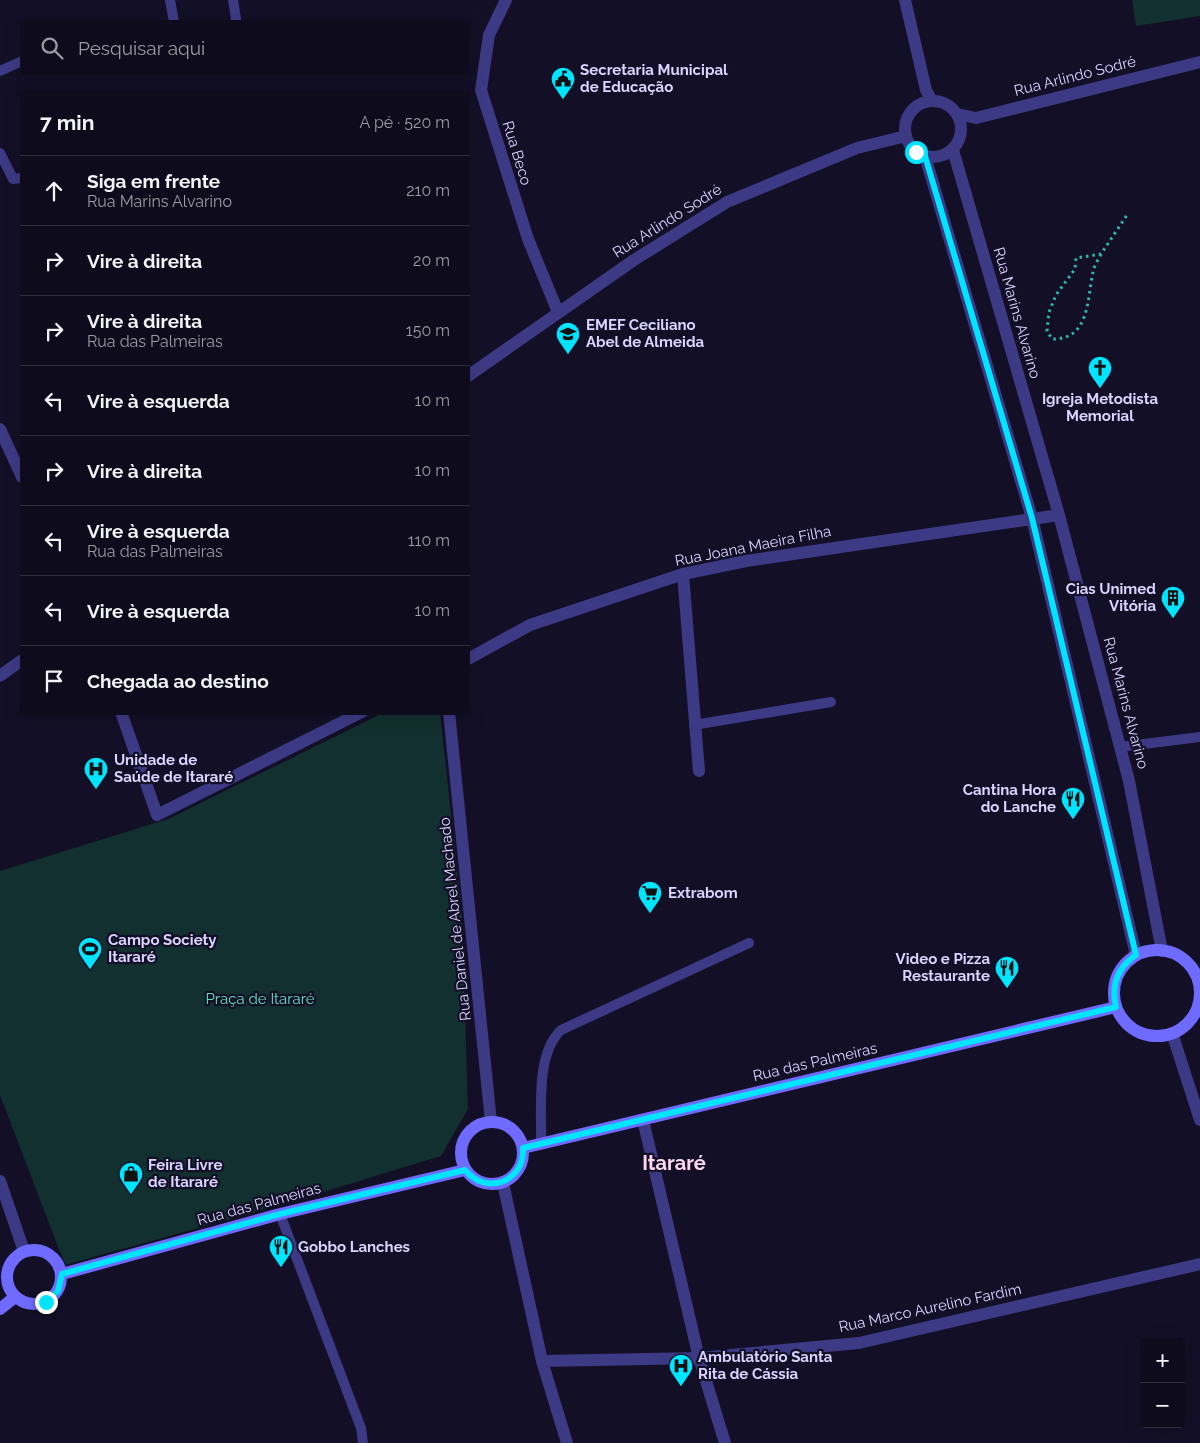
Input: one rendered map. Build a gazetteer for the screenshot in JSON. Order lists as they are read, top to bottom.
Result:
{
  "streets": {
    "street": [
      "Rua Arlindo Sodré",
      "Rua Beco",
      "Rua Marins Alvarino",
      "Rua Joana Maeira Filha",
      "Rua Daniel de Abrel Machado",
      "Rua das Palmeiras",
      "Rua Marco Aurelino Fardim"
    ]
  },
  "crossings": [
    ["Rua Arlindo Sodré", "Rua Beco"],
    ["Rua Arlindo Sodré", "Rua Marins Alvarino"],
    ["Rua Marins Alvarino", "Rua Joana Maeira Filha"],
    ["Rua Marins Alvarino", "Rua das Palmeiras"],
    ["Rua Daniel de Abrel Machado", "Rua das Palmeiras"]
  ],
  "districts": ["Itararé"],
  "parks": ["Praça de Itararé"],
  "places": {
    "public building": ["Secretaria Municipal de Educação"],
    "school or university": ["EMEF Ceciliano Abel de Almeida"],
    "church": ["Igreja Metodista Memorial"],
    "building": ["Cias Unimed Vitória"],
    "hospital": ["Unidade de Saúde de Itararé", "Ambulatório Santa Rita de Cássia"],
    "restaurant": ["Cantina Hora do Lanche", "Video e Pizza Restaurante", "Gobbo Lanches"],
    "supermarket": ["Extrabom"],
    "sports": ["Campo Society Itararé"],
    "shop": ["Feira Livre de Itararé"]
  },
  "page": {
    "search": "Pesquisar aqui",
    "heading": ["7 min", "A pé · 520 m"],
    "list": [
      ["Siga em frente", "Rua Marins Alvarino", "210 m"],
      ["Vire à direita", "20 m"],
      ["Vire à direita", "Rua das Palmeiras", "150 m"],
      ["Vire à esquerda", "10 m"],
      ["Vire à direita", "10 m"],
      ["Vire à esquerda", "Rua das Palmeiras", "110 m"],
      ["Vire à esquerda", "10 m"],
      "Chegada ao destino"
    ],
    "map_buttons": ["+", "−"]
  }
}
